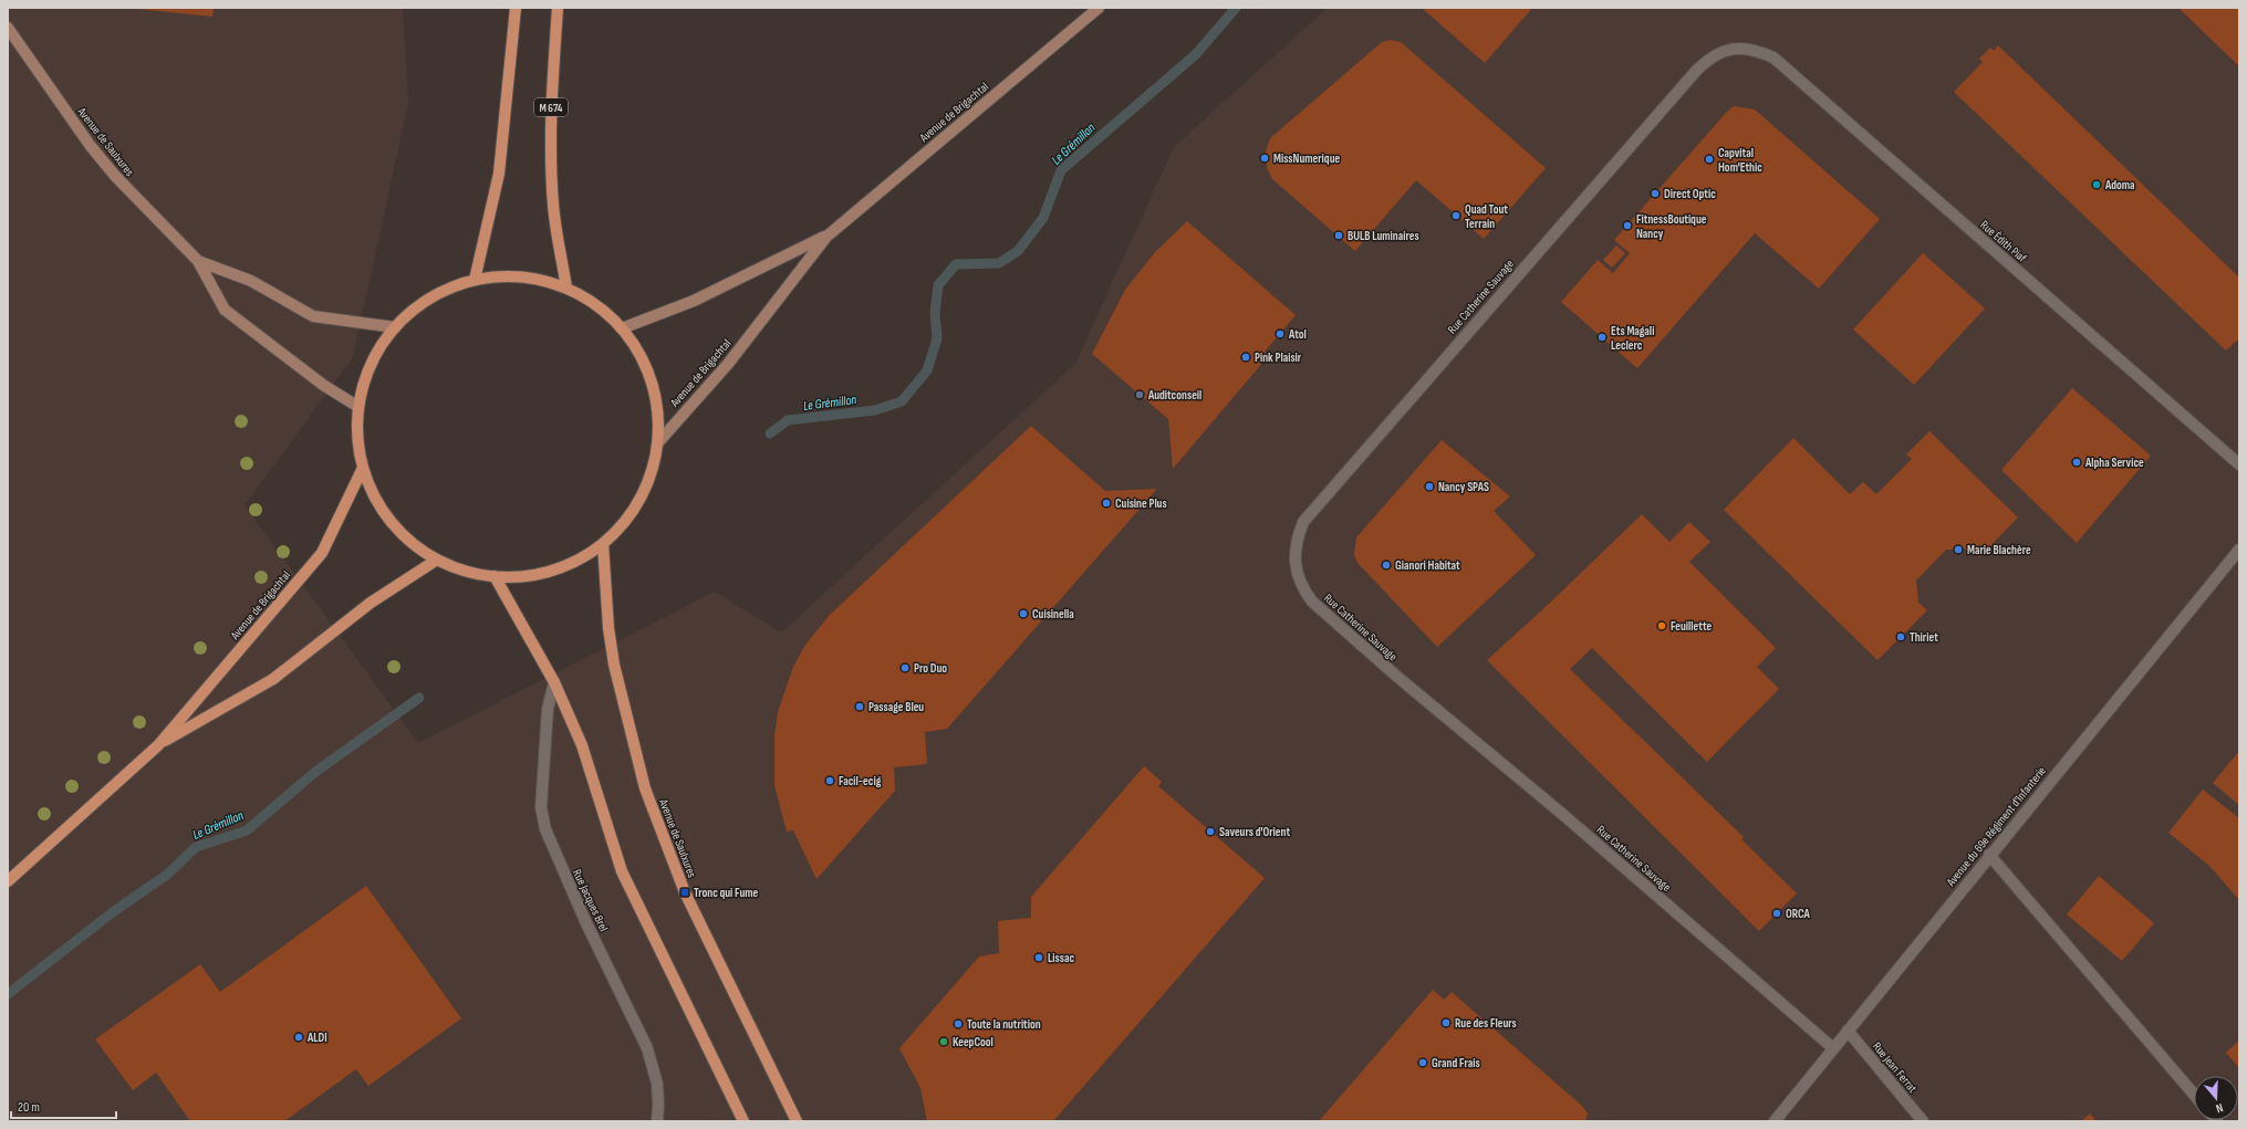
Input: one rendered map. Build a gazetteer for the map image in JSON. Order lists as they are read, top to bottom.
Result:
{
  "streets": {
    "main road": ["M 674", "Avenue de Brigachtal", "Avenue de Saulxures"],
    "street": [
      "Rue Édith Piaf",
      "Rue Catherine Sauvage",
      "Avenue du 69e Régiment d'Infanterie",
      "Rue Jacques Brel",
      "Rue Jean Ferrat"
    ]
  },
  "crossings": [
    ["Rue Édith Piaf", "Rue Catherine Sauvage"],
    ["Rue Catherine Sauvage", "Avenue du 69e Régiment d'Infanterie"],
    ["Avenue du 69e Régiment d'Infanterie", "Rue Jean Ferrat"]
  ],
  "water": ["Le Grémillon"],
  "places": {
    "other": [
      "MissNumerique",
      "Capvital Hom'Ethic",
      "Adoma",
      "Direct Optic",
      "Quad Tout Terrain",
      "FitnessBoutique Nancy",
      "BULB Luminaires",
      "Atol",
      "Ets Magali Leclerc",
      "Pink Plaisir",
      "Auditconseil",
      "Alpha Service",
      "Nancy SPAS",
      "Cuisine Plus",
      "Marie Blachère",
      "Gianori Habitat",
      "Cuisinella",
      "Feuillette",
      "Thiriet",
      "Pro Duo",
      "Passage Bleu",
      "Facil-ecig",
      "Saveurs d'Orient",
      "ORCA",
      "Lissac",
      "Rue des Fleurs",
      "Toute la nutrition",
      "ALDI",
      "KeepCool",
      "Grand Frais"
    ],
    "transit": ["Tronc qui Fume"]
  },
  "scale_bar": "20 m",
  "north": "bottom"
}
